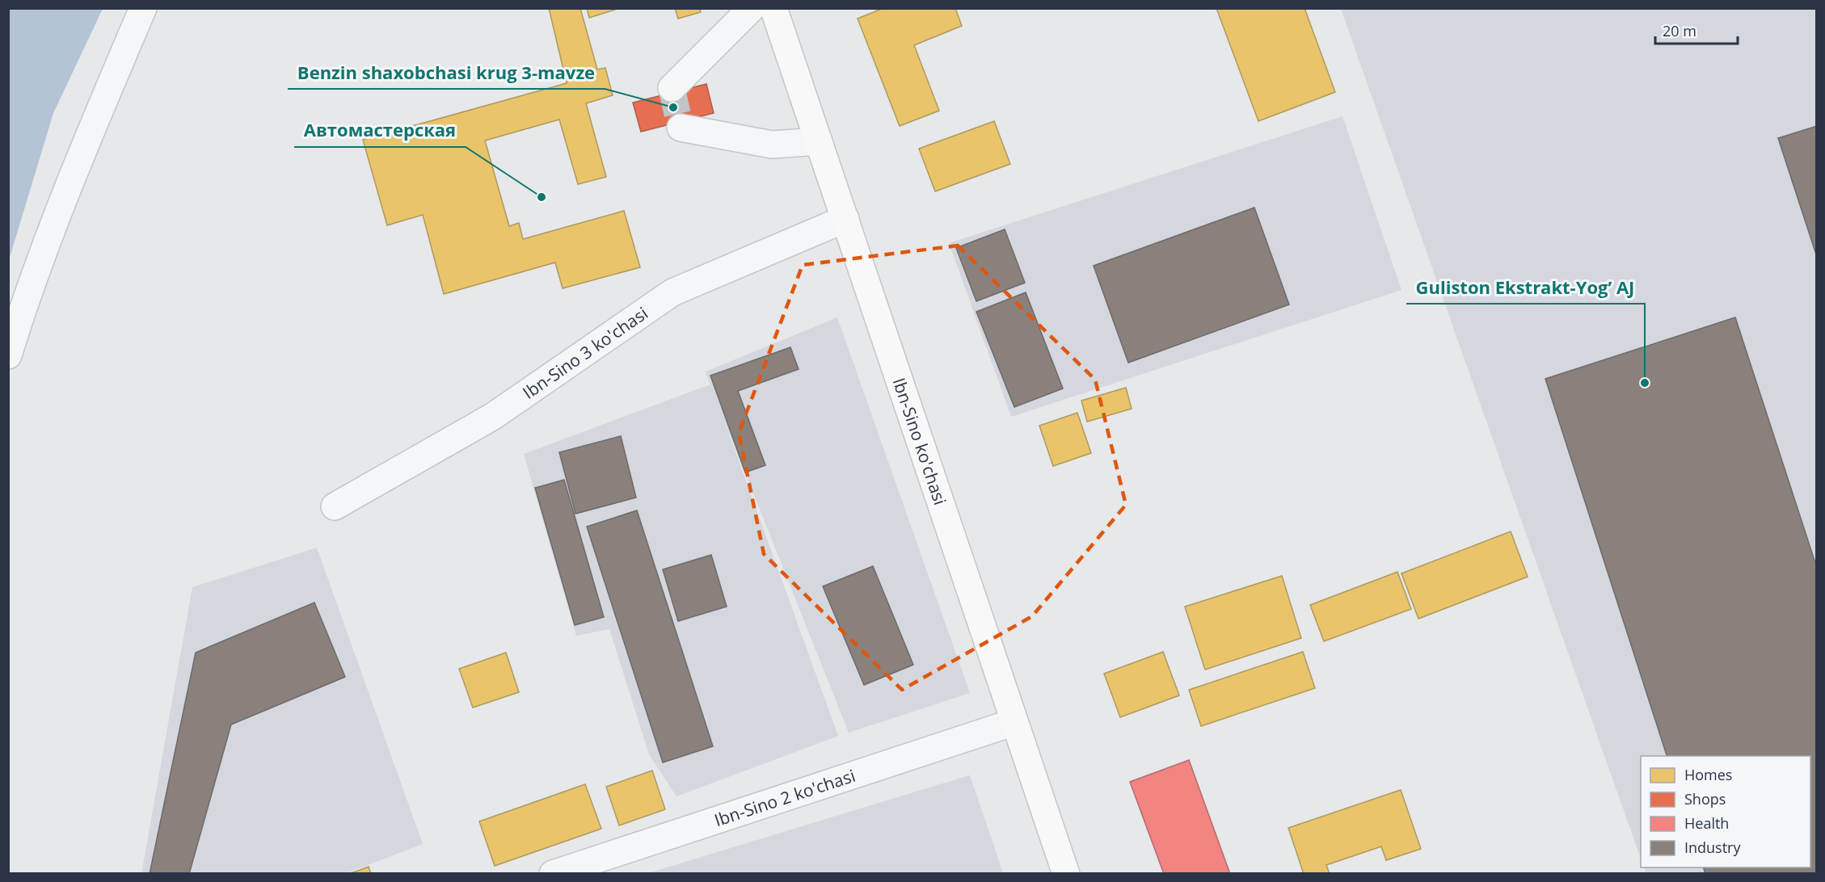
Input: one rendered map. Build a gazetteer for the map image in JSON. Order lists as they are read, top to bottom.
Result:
{
  "streets": {
    "main road": ["Ibn-Sino ko'chasi"],
    "street": ["Ibn-Sino 3 ko'chasi", "Ibn-Sino 2 ko'chasi"]
  },
  "crossings": [
    ["Ibn-Sino 3 ko'chasi", "Ibn-Sino ko'chasi"],
    ["Ibn-Sino ko'chasi", "Ibn-Sino 2 ko'chasi"]
  ],
  "places": ["Benzin shaxobchasi krug 3-mavze", "Автомастерская", "Guliston Ekstrakt-Yog’ AJ"],
  "legend": [
    "Homes",
    "Shops",
    "Health",
    "Industry"
  ],
  "scale_bar": "20 m"
}
